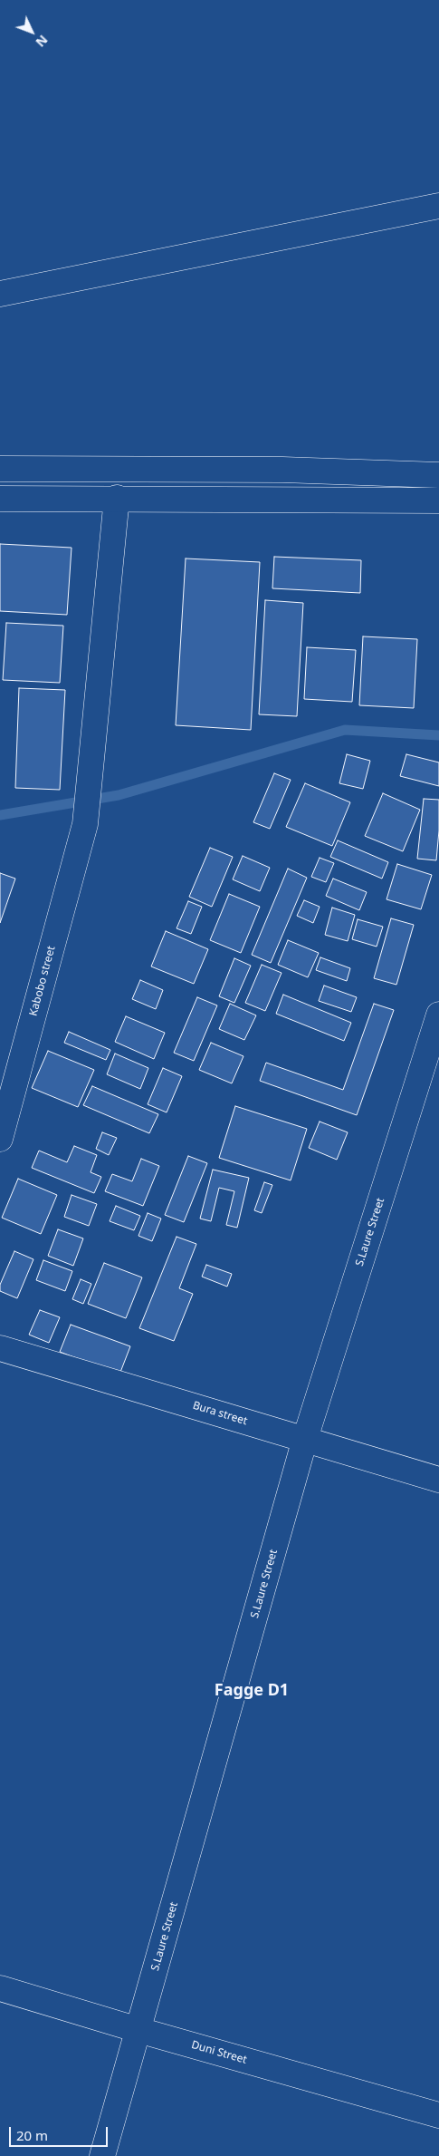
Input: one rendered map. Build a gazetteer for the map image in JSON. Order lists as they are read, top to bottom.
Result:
{
  "streets": {
    "street": [
      "Kabobo street",
      "S.Laure Street",
      "Bura street",
      "Duni Street"
    ]
  },
  "crossings": [
    ["S.Laure Street", "Bura street"],
    ["S.Laure Street", "Duni Street"]
  ],
  "districts": ["Fagge D1"],
  "scale_bar": "20 m",
  "north": "bottom right"
}
